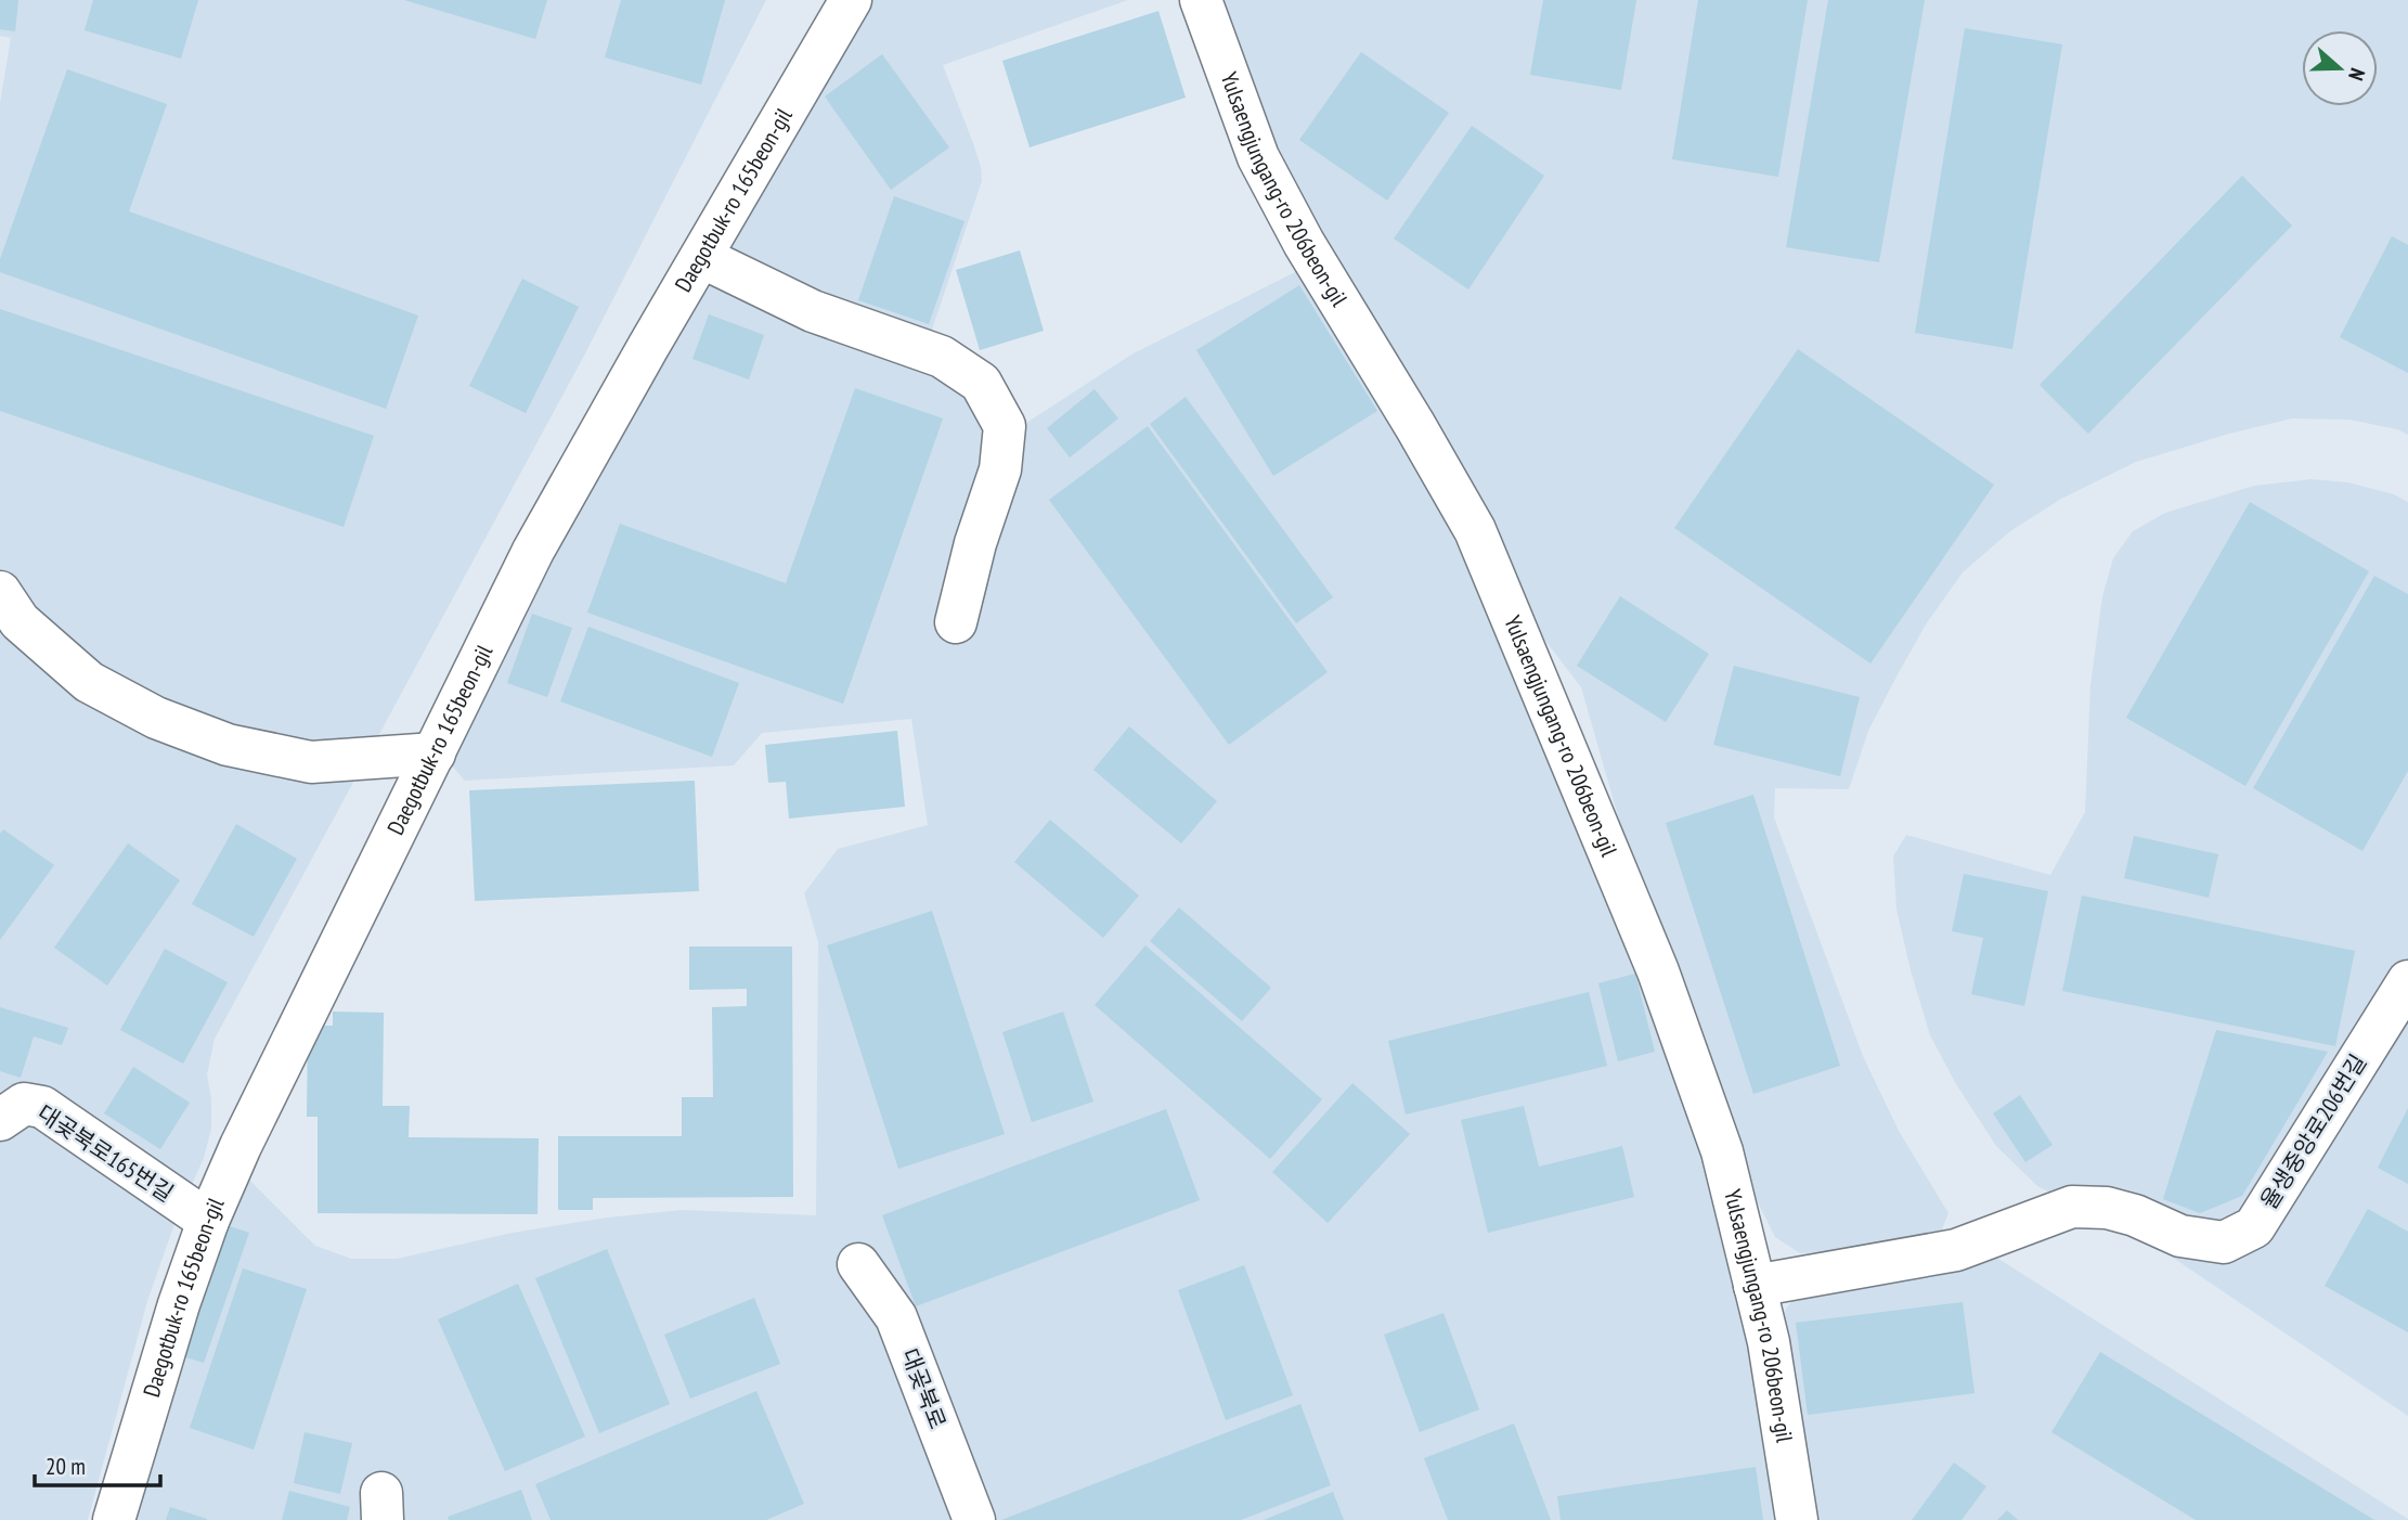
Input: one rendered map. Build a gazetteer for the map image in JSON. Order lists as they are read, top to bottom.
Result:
{
  "streets": {
    "street": [
      "Yulsaengjungang-ro 206beon-gil",
      "Daegotbuk-ro 165beon-gil",
      "율생중앙로206번길",
      "대곶북로165번길",
      "대곶북로"
    ]
  },
  "crossings": [
    ["Yulsaengjungang-ro 206beon-gil", "율생중앙로206번길"],
    ["Daegotbuk-ro 165beon-gil", "대곶북로165번길"]
  ],
  "scale_bar": "20 m",
  "north": "right"
}
